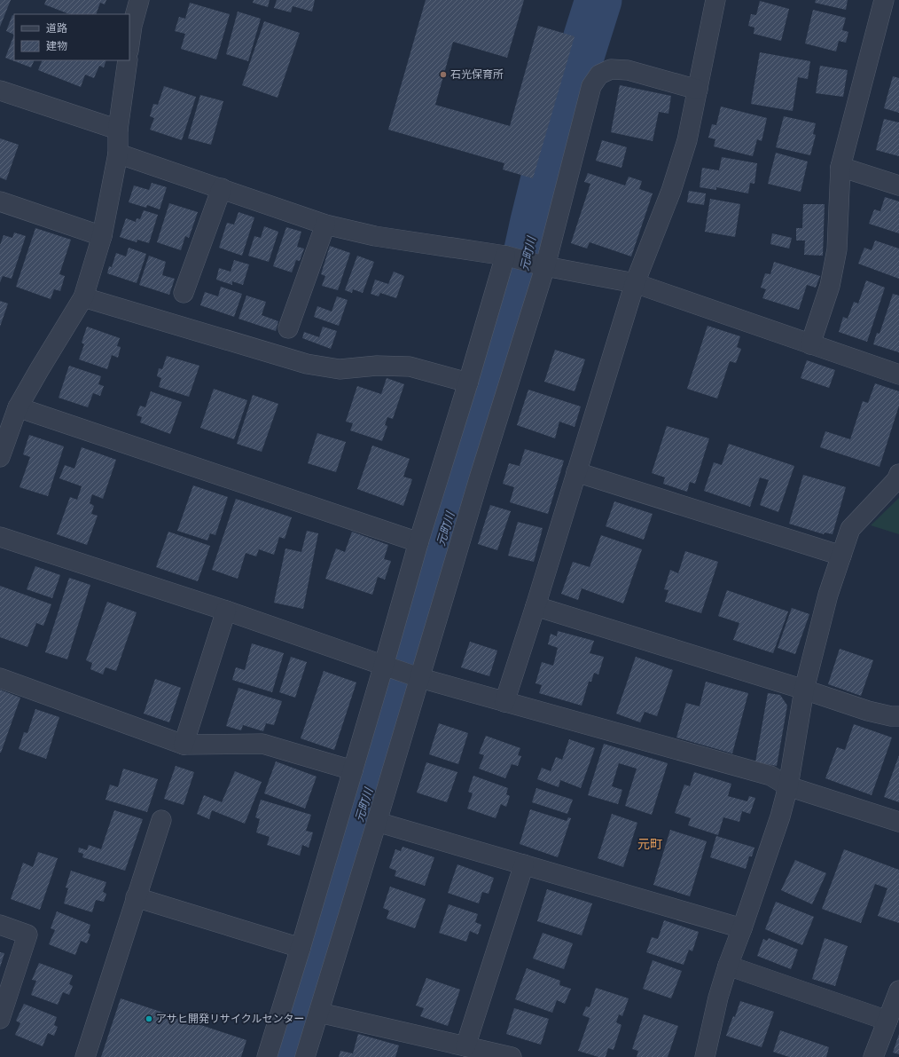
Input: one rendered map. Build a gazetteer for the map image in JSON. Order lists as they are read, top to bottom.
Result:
{
  "districts": ["元町"],
  "water": ["元町川"],
  "places": ["石光保育所", "アサヒ開発リサイクルセンター"],
  "legend": ["道路", "建物"]
}
